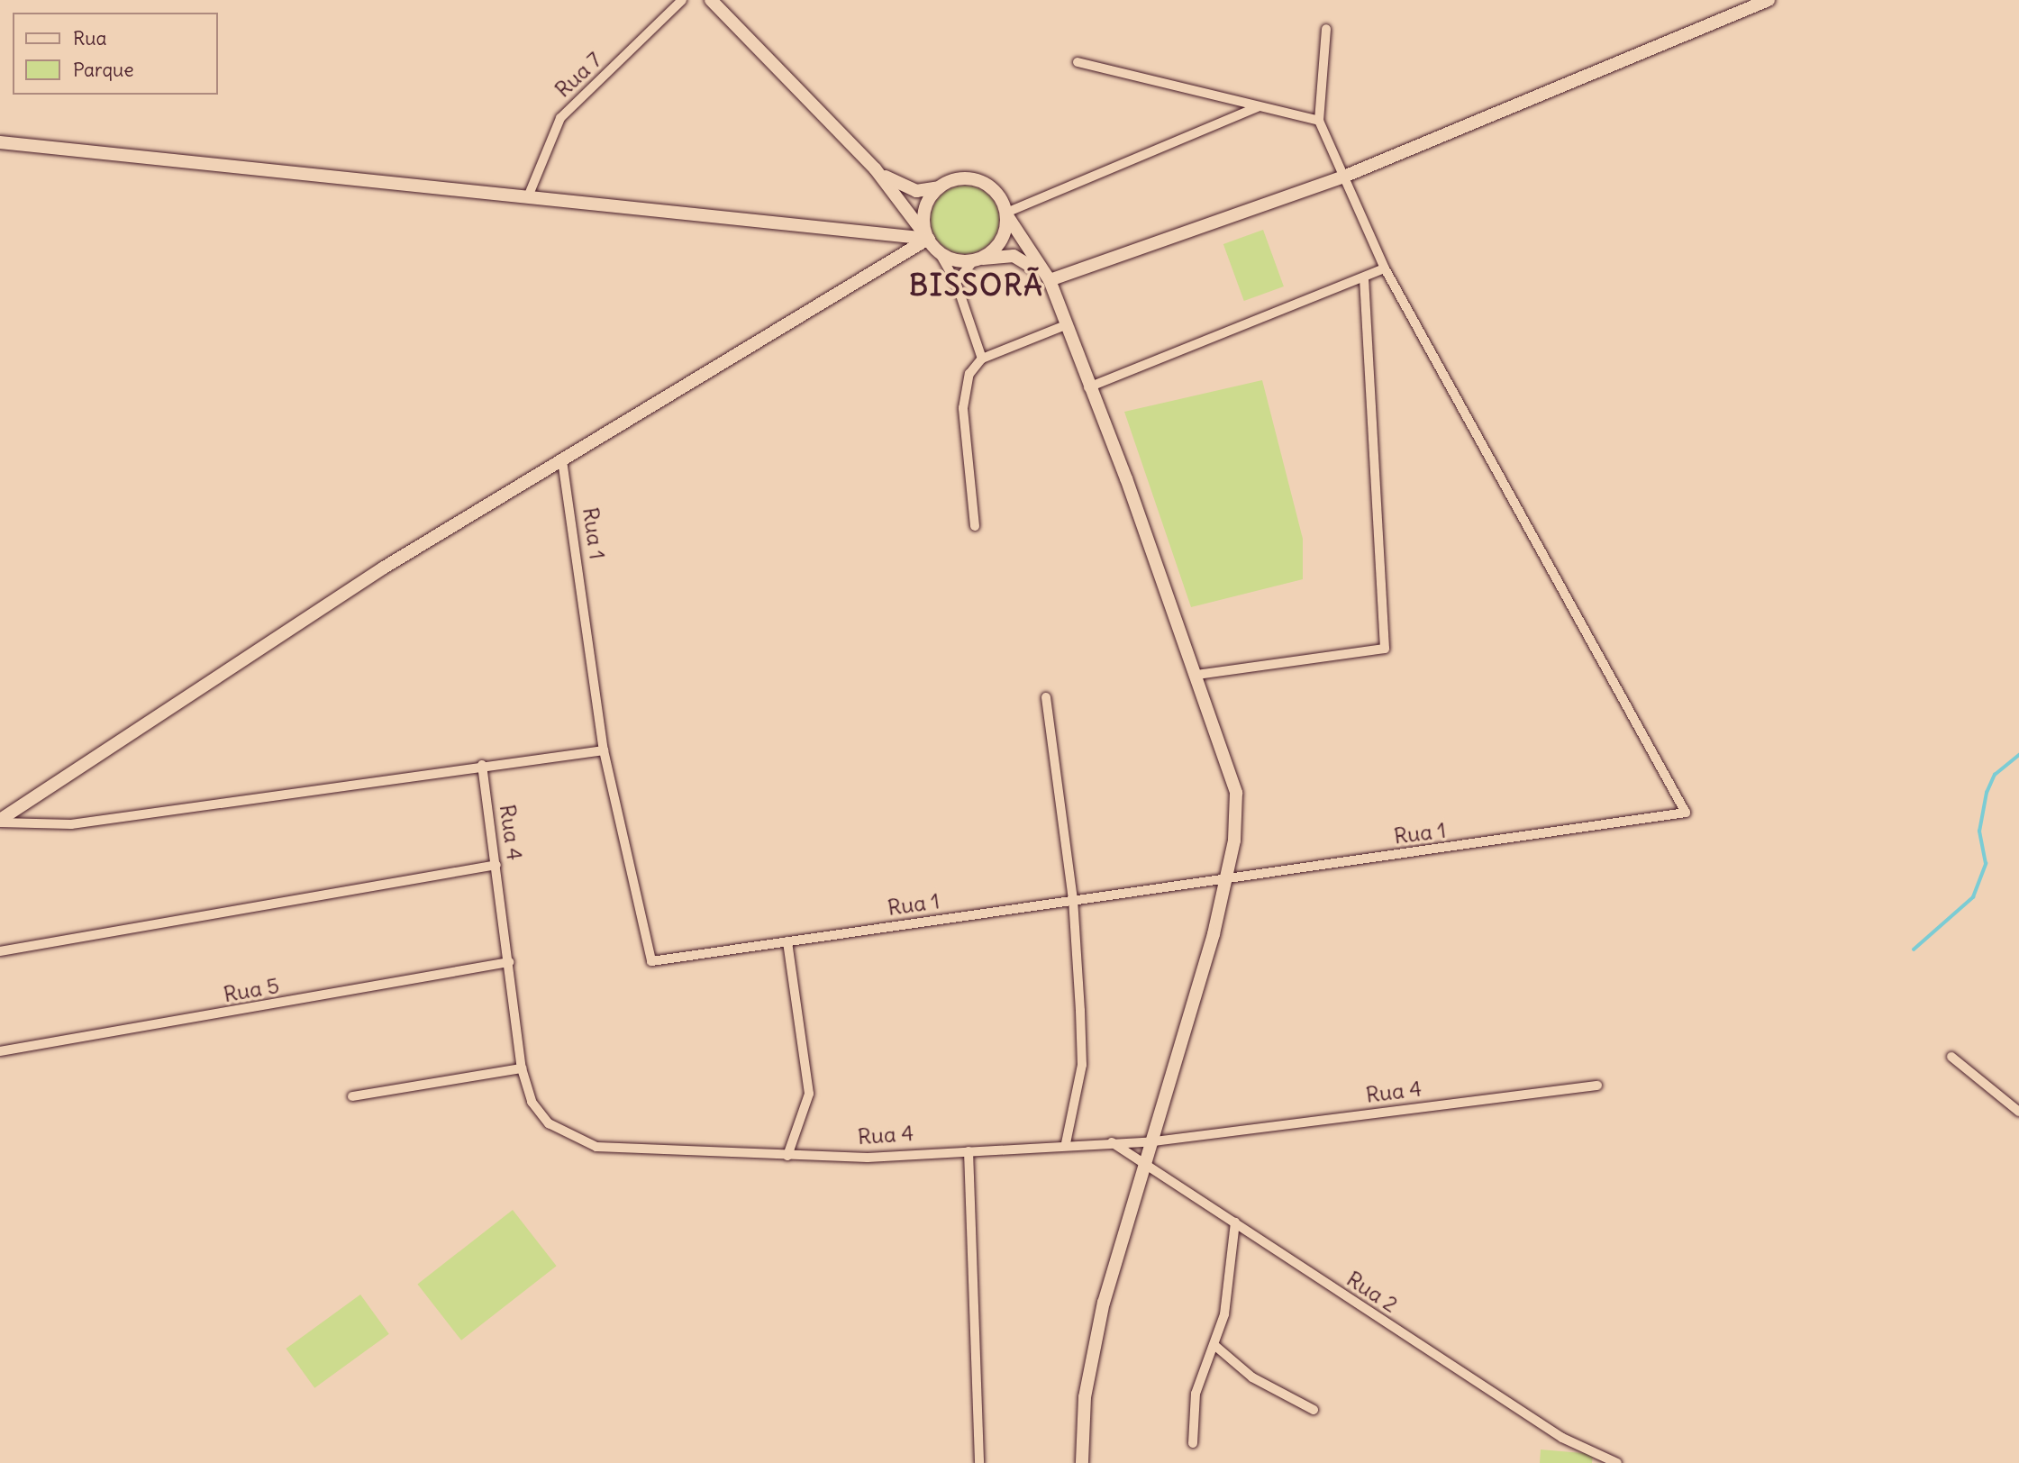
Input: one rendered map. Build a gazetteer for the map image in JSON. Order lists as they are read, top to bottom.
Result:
{
  "streets": {
    "street": [
      "Rua 7",
      "Rua 1",
      "Rua 4",
      "Rua 5",
      "Rua 2"
    ]
  },
  "crossings": [
    ["Rua 4", "Rua 5"],
    ["Rua 4", "Rua 2"]
  ],
  "districts": ["BISSORÃ"],
  "legend": ["Rua", "Parque"]
}
